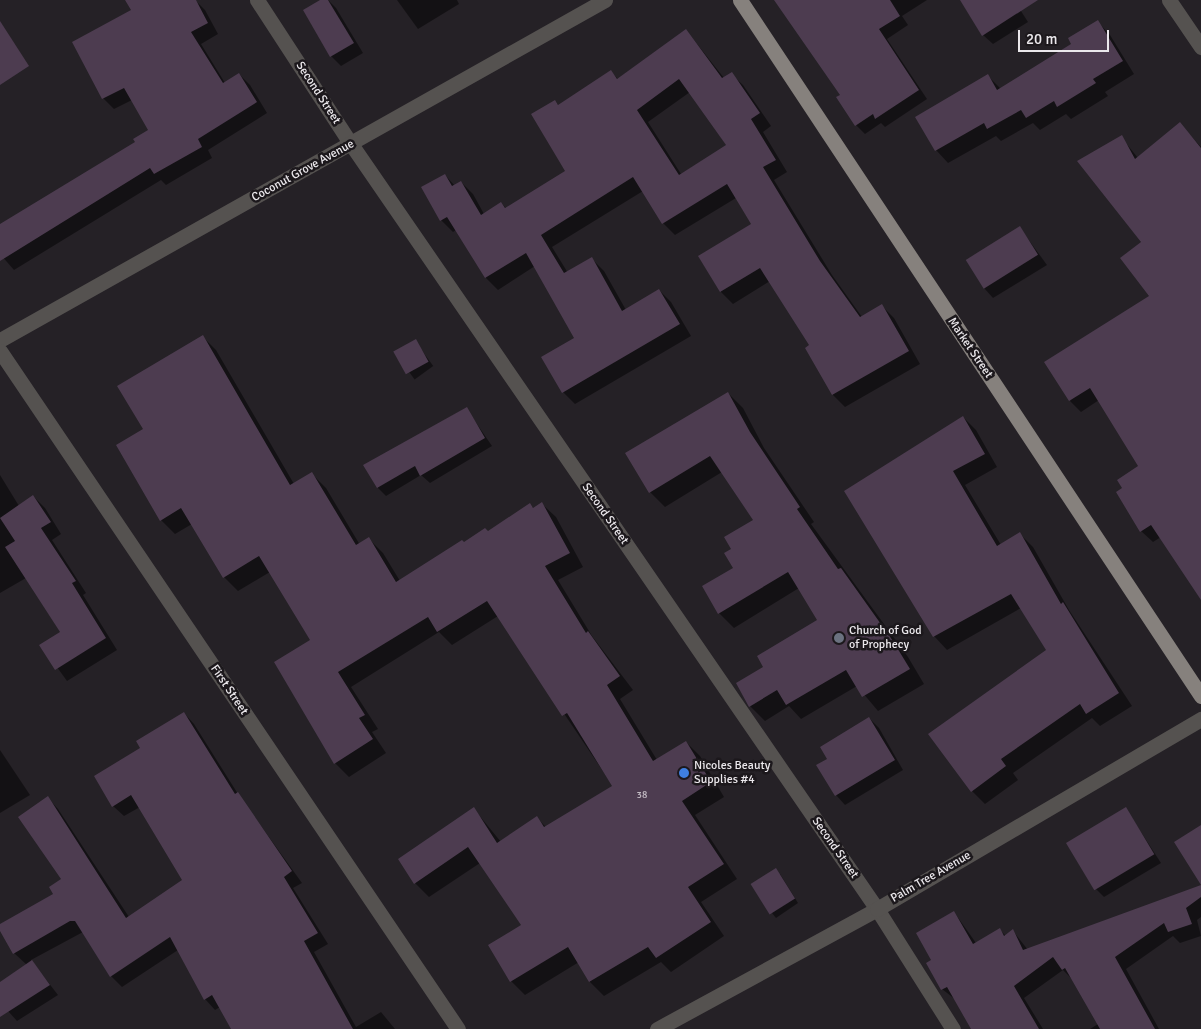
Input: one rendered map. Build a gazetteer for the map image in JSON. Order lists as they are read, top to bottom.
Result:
{
  "streets": {
    "main road": ["Market Street"],
    "street": [
      "Second Street",
      "Coconut Grove Avenue",
      "First Street",
      "Palm Tree Avenue"
    ]
  },
  "crossings": [
    ["Second Street", "Coconut Grove Avenue"],
    ["Second Street", "Palm Tree Avenue"]
  ],
  "places": ["Church of God of Prophecy", "Nicoles Beauty Supplies #4"],
  "house_numbers": ["38"],
  "scale_bar": "20 m"
}
